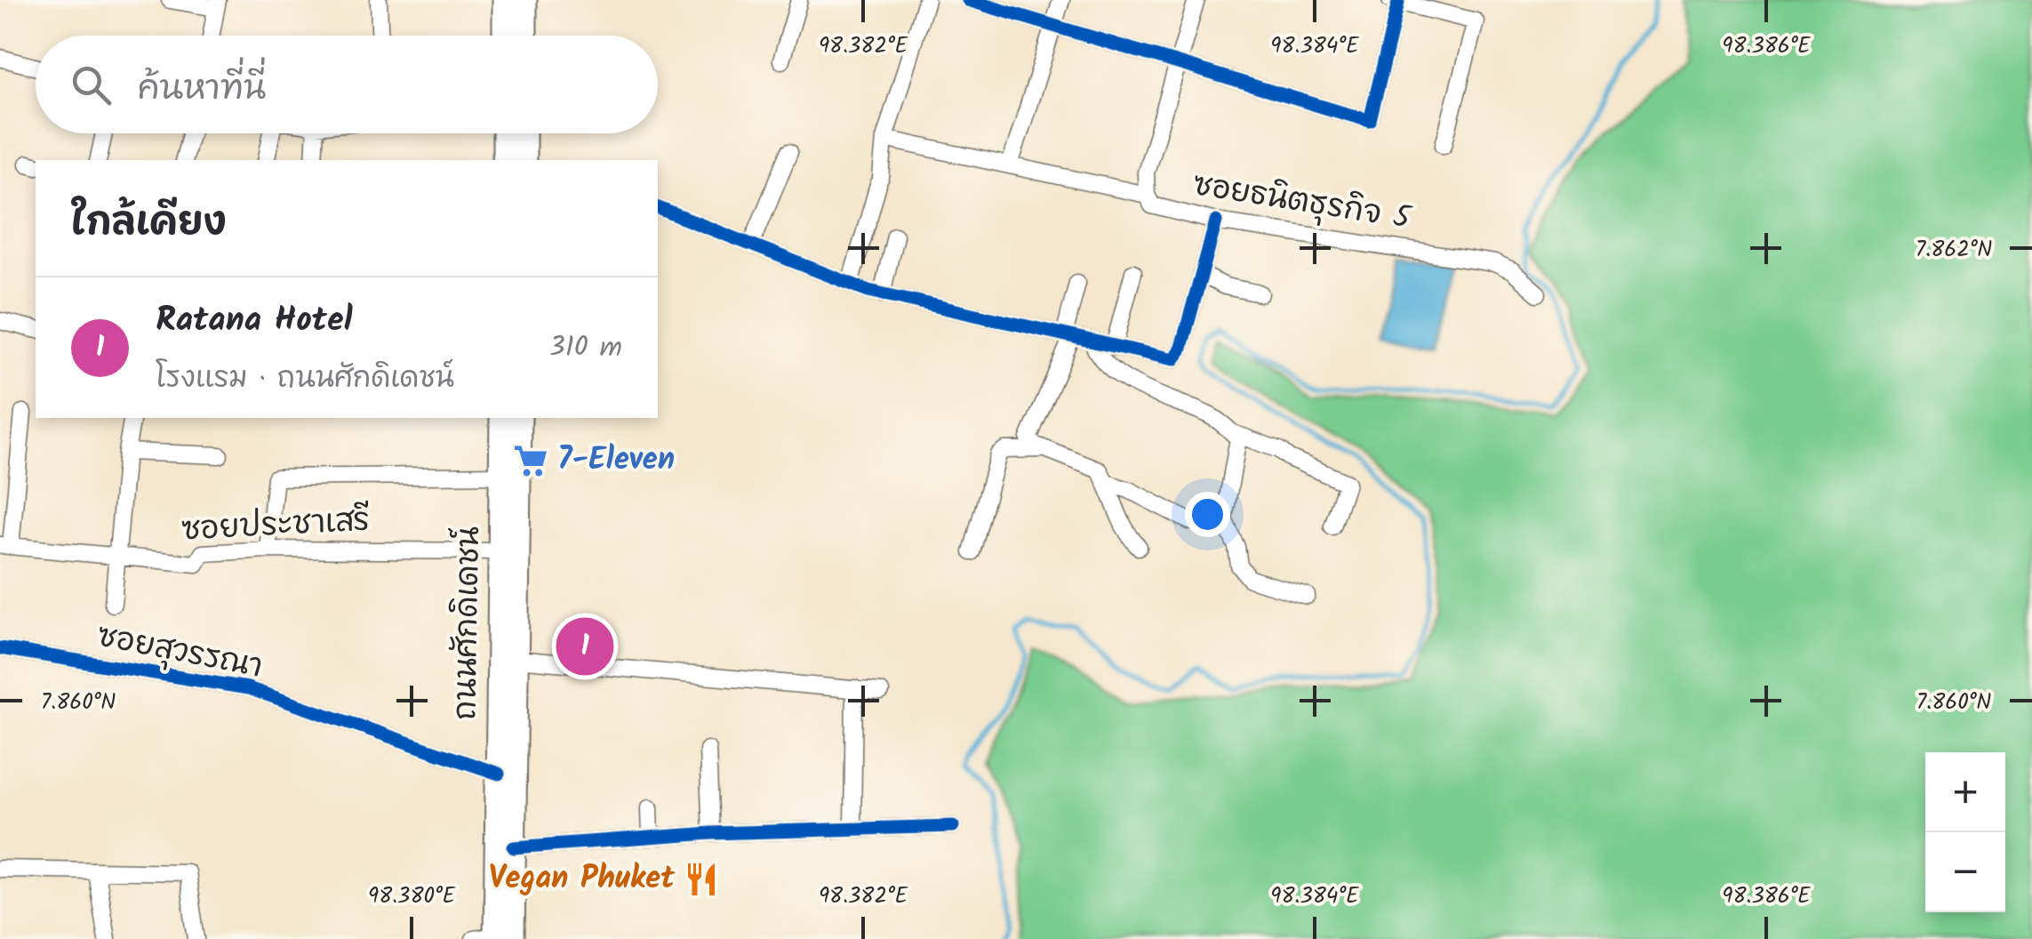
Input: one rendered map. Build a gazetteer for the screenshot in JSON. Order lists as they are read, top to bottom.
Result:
{
  "streets": {
    "main road": ["ถนนศักดิเดชน์"],
    "street": ["ซอยธนิตธุรกิจ 5", "ซอยประชาเสรี", "ซอยสุวรรณา"]
  },
  "crossings": [
    ["ซอยประชาเสรี", "ถนนศักดิเดชน์"],
    ["ถนนศักดิเดชน์", "ซอยสุวรรณา"]
  ],
  "places": {
    "supermarket": ["7-Eleven"],
    "restaurant": ["Vegan Phuket"]
  },
  "page": {
    "search": "ค้นหาที่นี่",
    "heading": "ใกล้เคียง",
    "list": [
      {
        "mark": "1",
        "name": "Ratana Hotel",
        "note": "โรงแรม · ถนนศักดิเดชน์",
        "value": "310 m"
      }
    ],
    "pins": "1",
    "map_buttons": ["+", "−"]
  },
  "coordinates": [
    "98.382°E",
    "98.384°E",
    "98.386°E",
    "7.862°N",
    "7.860°N",
    "98.380°E"
  ]
}
